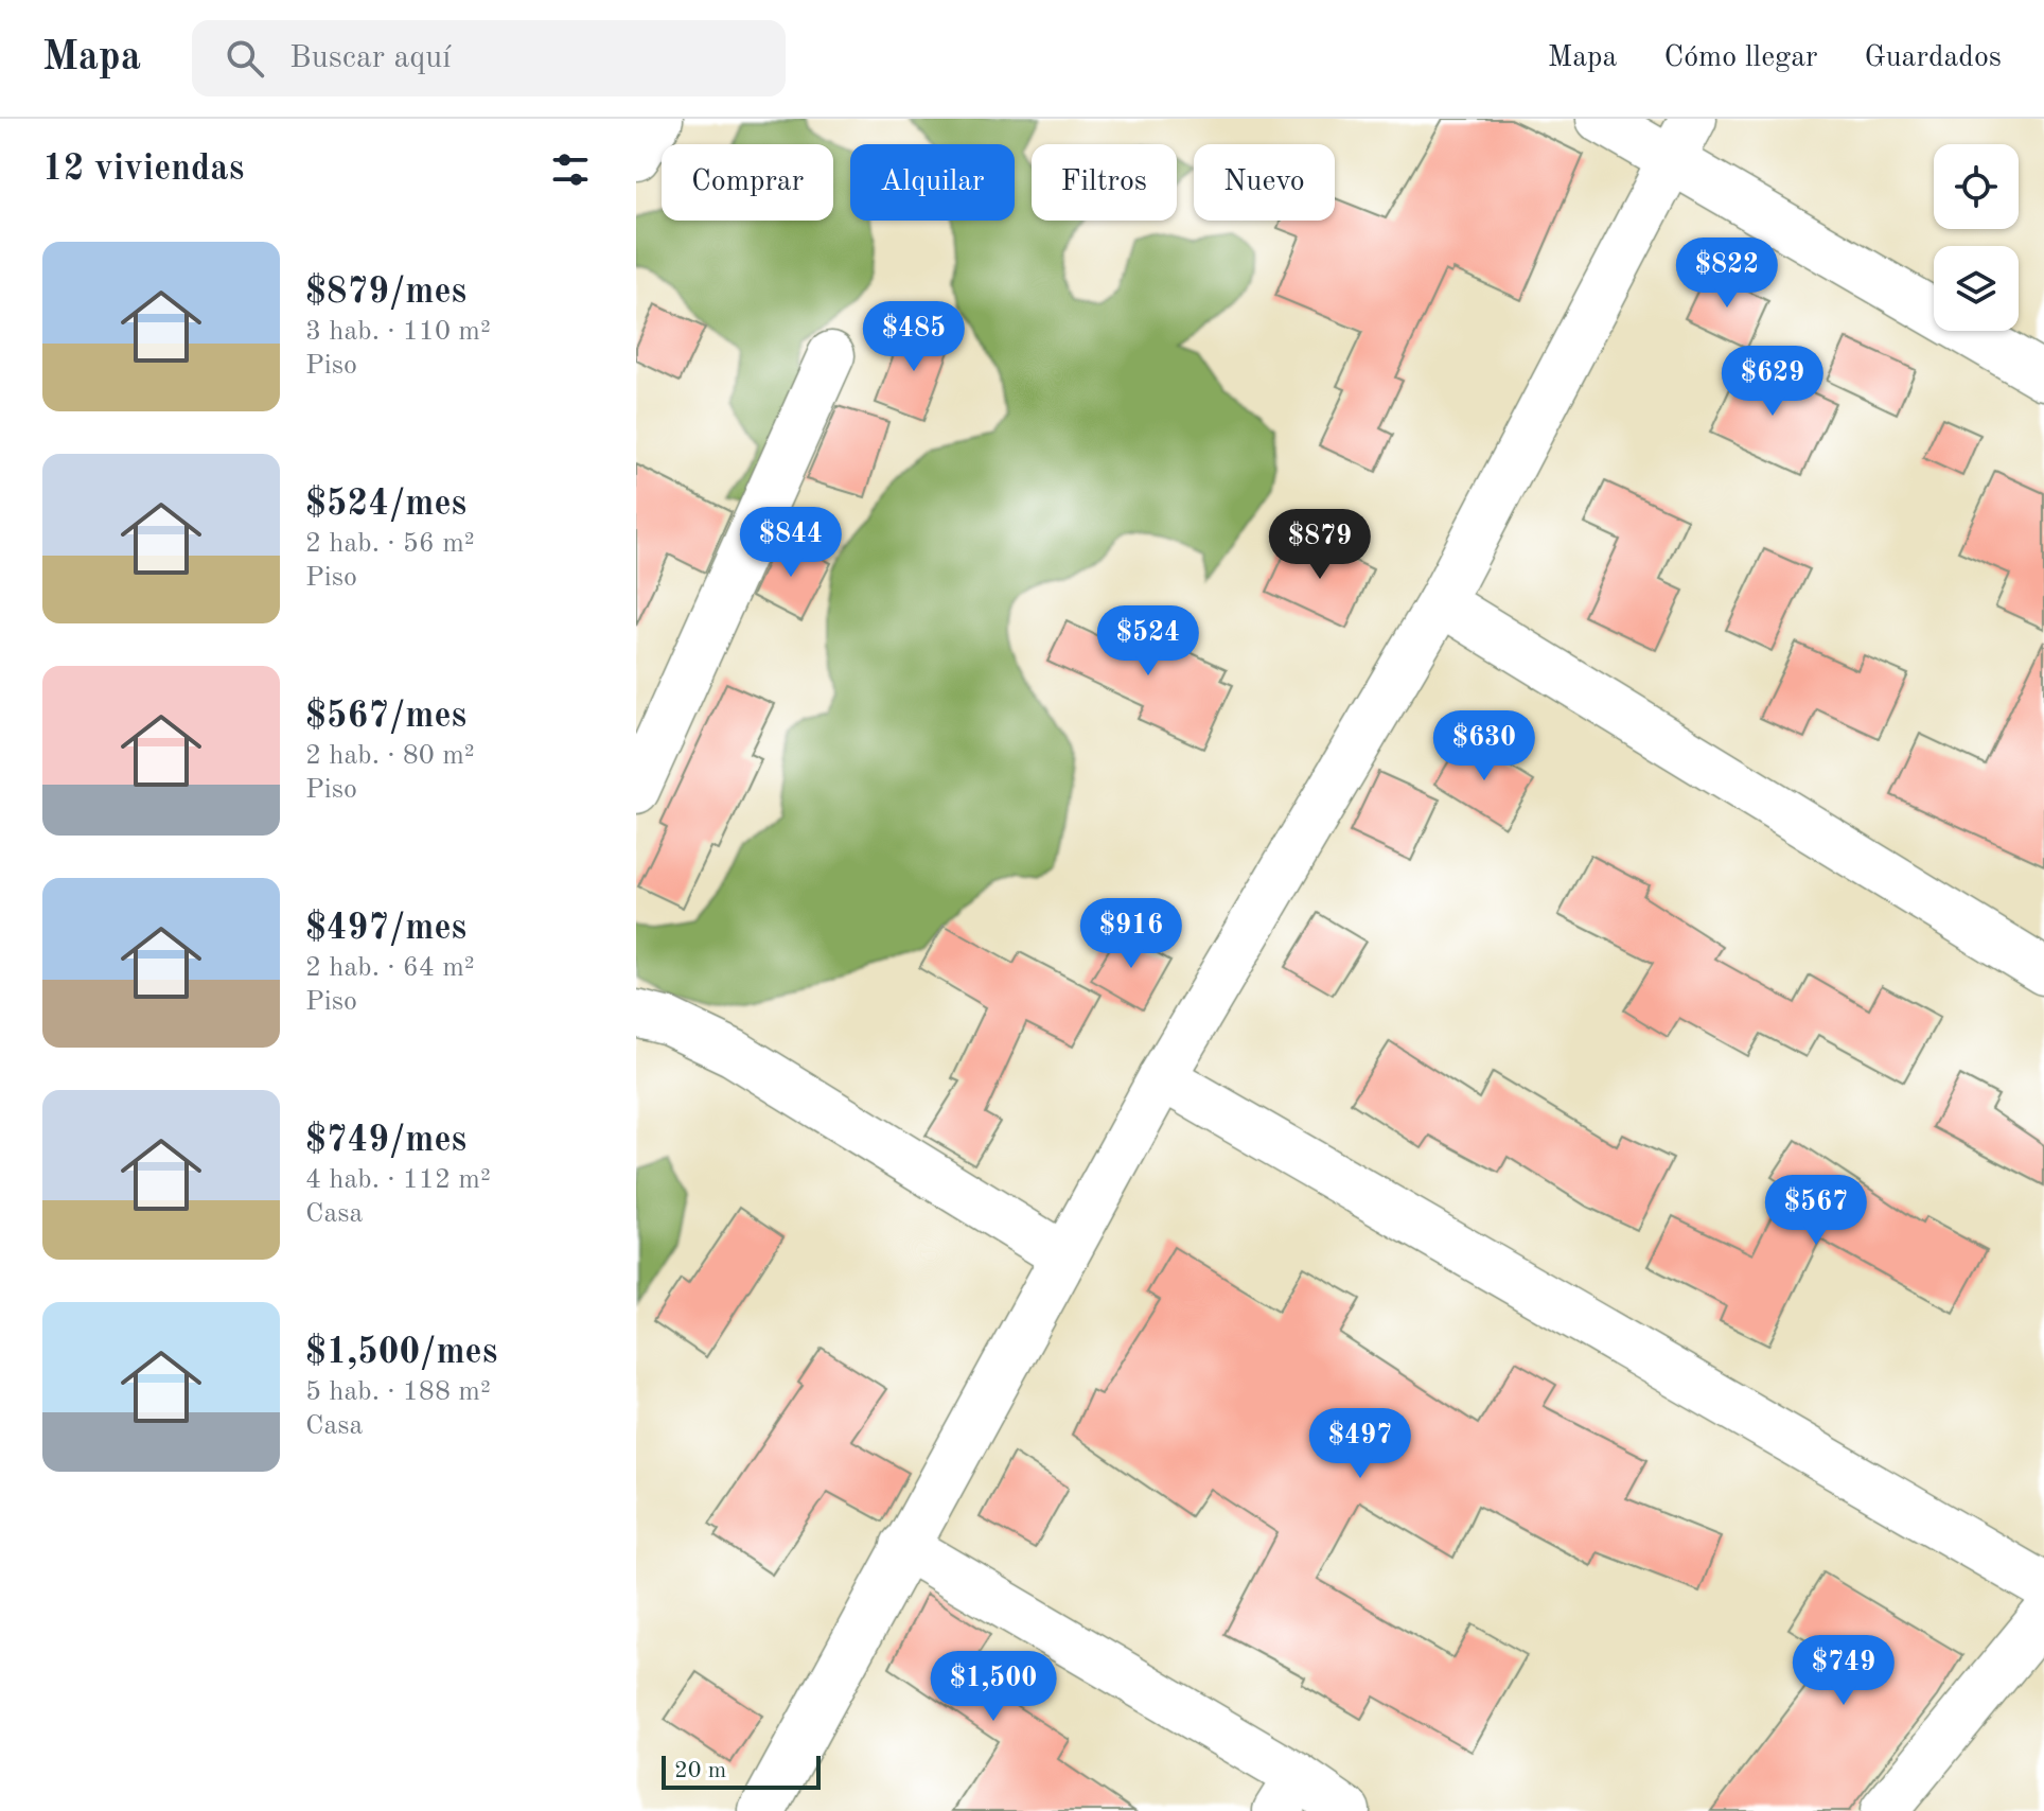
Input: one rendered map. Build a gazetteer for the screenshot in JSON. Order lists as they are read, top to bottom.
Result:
{
  "scale_bar": "20 m",
  "page": {
    "header": "Mapa",
    "search": "Buscar aquí",
    "nav": ["Mapa", "Cómo llegar", "Guardados"],
    "heading": "12 viviendas",
    "chip": [
      "Comprar",
      "Alquilar",
      "Filtros",
      "Nuevo"
    ],
    "list": [
      {
        "name": "$879/mes",
        "note": "3 hab. · 110 m² · Piso"
      },
      {
        "name": "$524/mes",
        "note": "2 hab. · 56 m² · Piso"
      },
      {
        "name": "$567/mes",
        "note": "2 hab. · 80 m² · Piso"
      },
      {
        "name": "$497/mes",
        "note": "2 hab. · 64 m² · Piso"
      },
      {
        "name": "$749/mes",
        "note": "4 hab. · 112 m² · Casa"
      },
      {
        "name": "$1,500/mes",
        "note": "5 hab. · 188 m² · Casa"
      }
    ],
    "price": [
      "$822",
      "$485",
      "$629",
      "$844",
      "$879",
      "$524",
      "$630",
      "$916",
      "$567",
      "$497",
      "$749",
      "$1,500"
    ],
    "scale": "20 m"
  }
}
